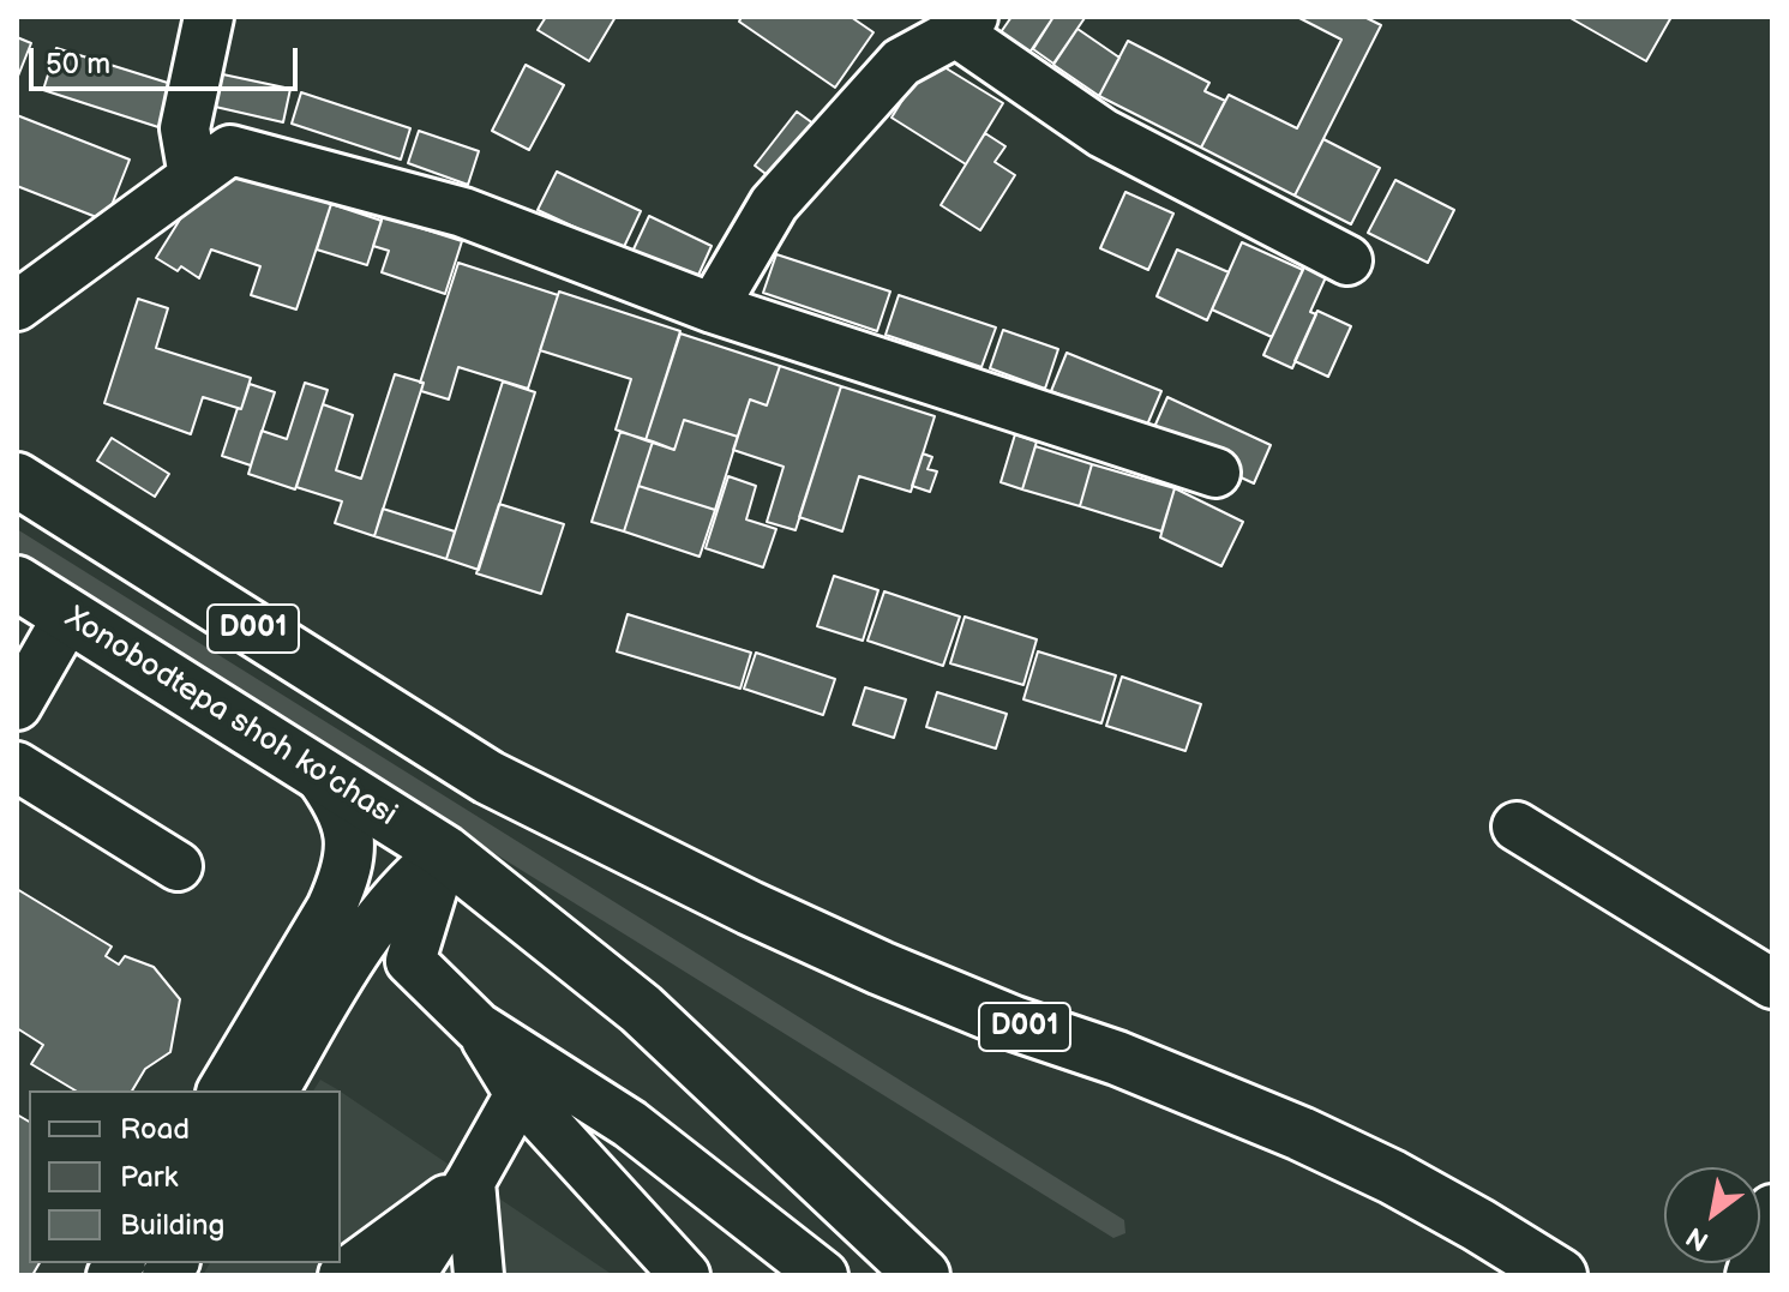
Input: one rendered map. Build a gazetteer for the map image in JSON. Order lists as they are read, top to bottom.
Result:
{
  "streets": {
    "highway": ["D001", "Xonobodtepa shoh ko'chasi"]
  },
  "crossings": [
    ["D001", "Xonobodtepa shoh ko'chasi"]
  ],
  "legend": ["Road", "Park", "Building"],
  "scale_bar": "50 m",
  "north": "bottom left"
}
